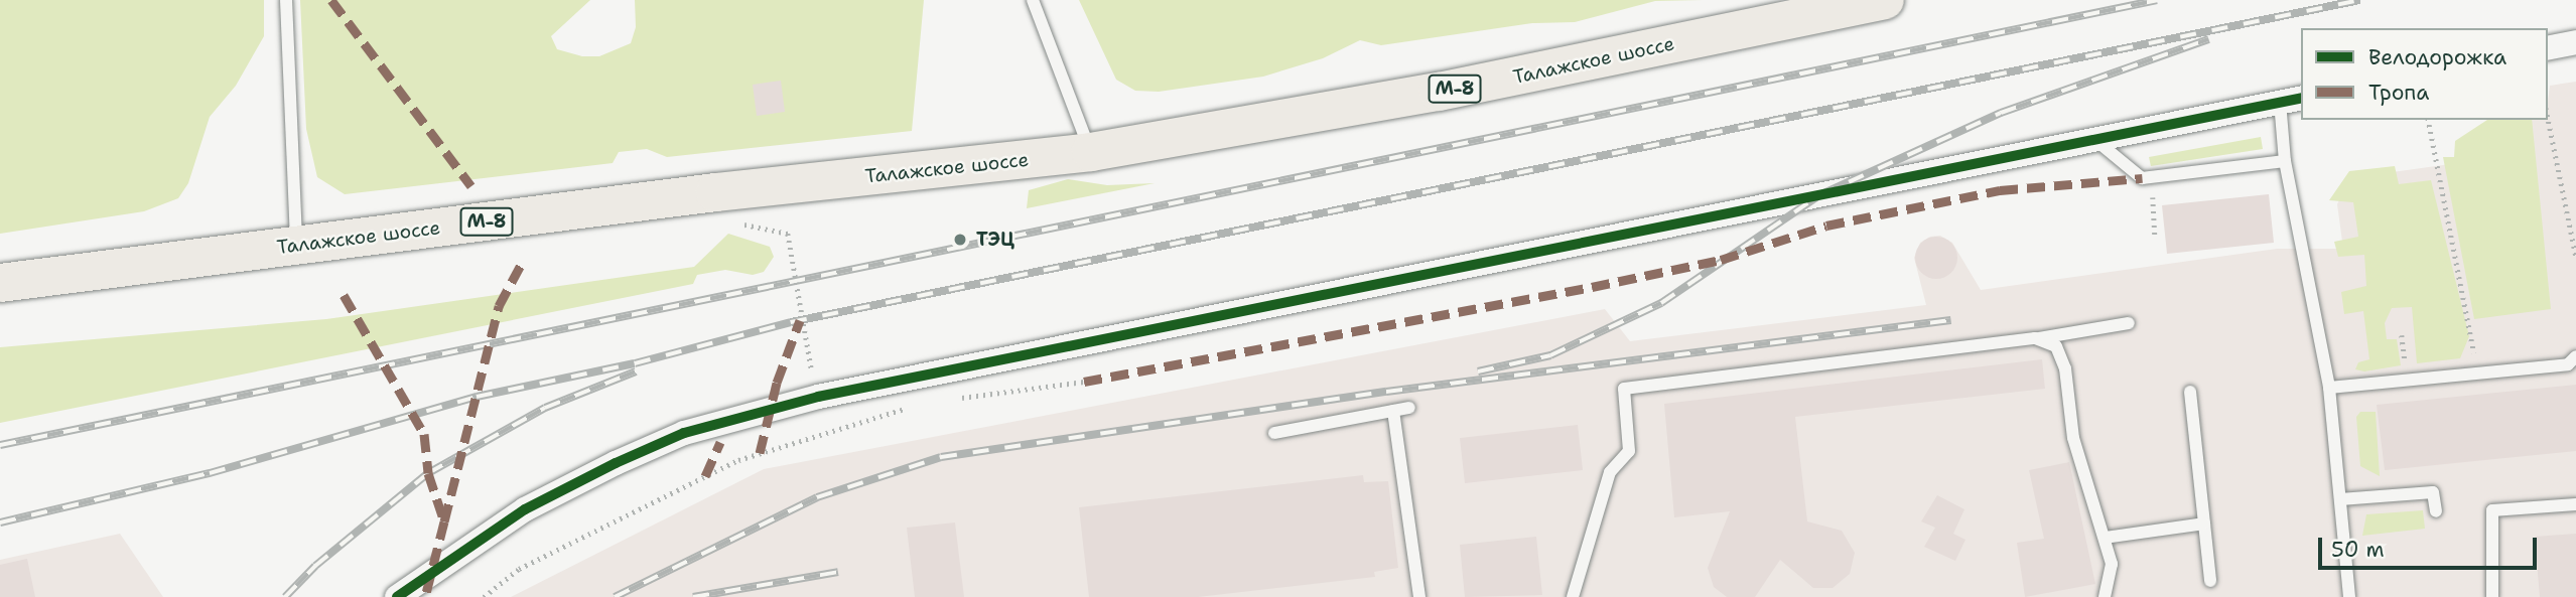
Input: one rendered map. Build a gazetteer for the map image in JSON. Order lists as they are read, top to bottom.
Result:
{
  "streets": {
    "main road": ["Талажское шоссе", "М-8"]
  },
  "places": ["ТЭЦ"],
  "legend": ["Велодорожка", "Тропа"],
  "scale_bar": "50 m"
}
